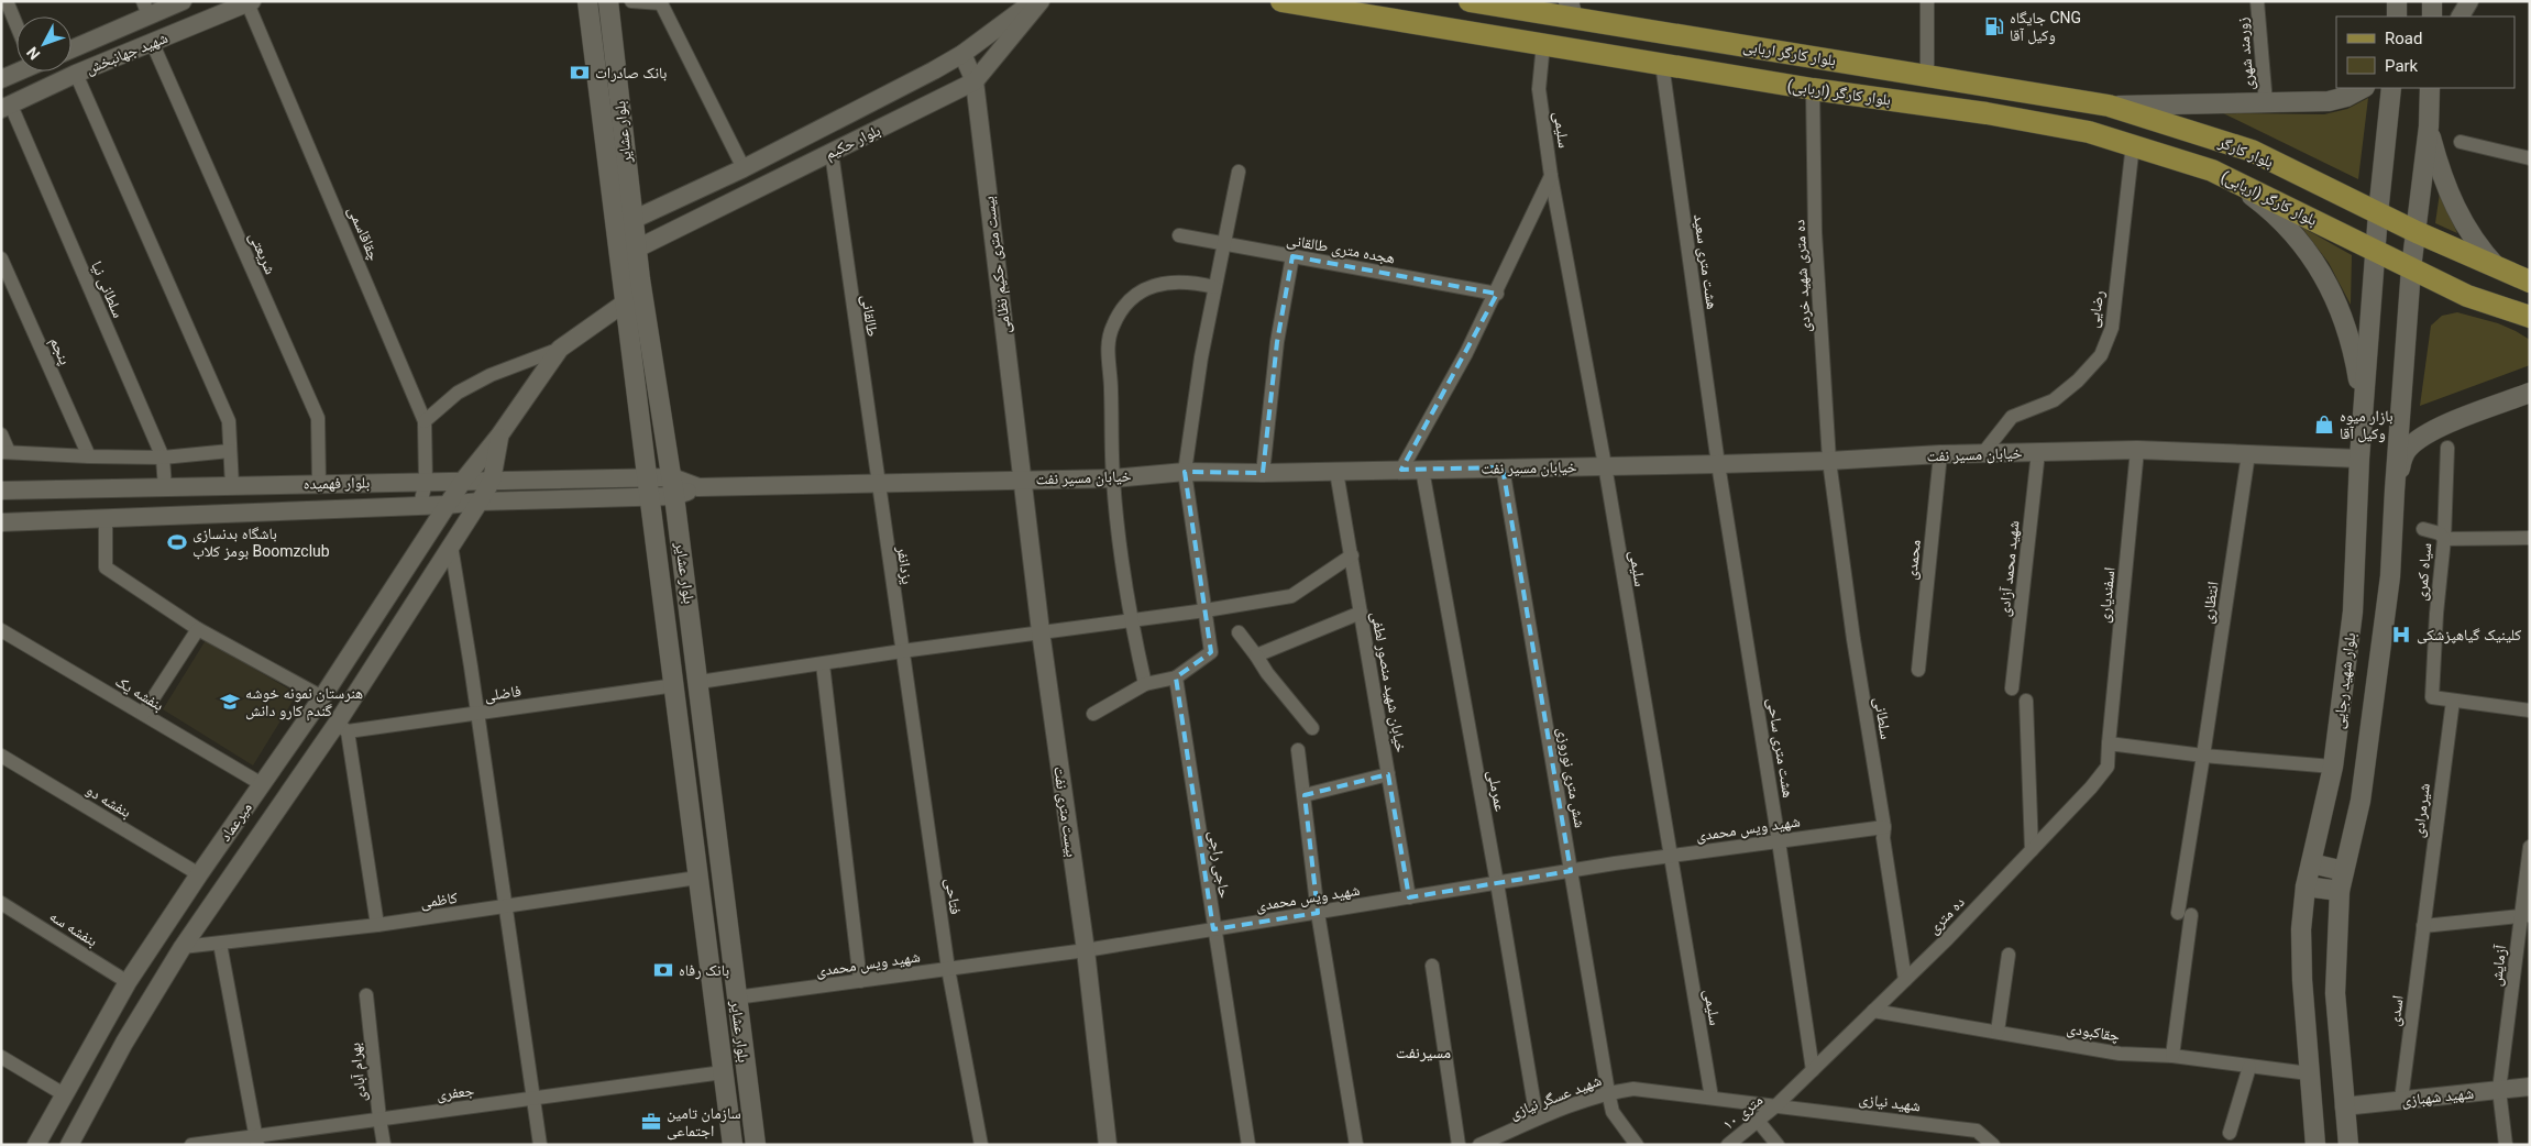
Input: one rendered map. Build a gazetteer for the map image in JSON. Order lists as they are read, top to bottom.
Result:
{
  "streets": {
    "main road": [
      "بلوار کارگر اربابی",
      "بلوار کارگر (اربابی)",
      "بلوار عشایر",
      "بلوار کارگر",
      "بلوار شهید رجایی"
    ],
    "street": [
      "شهید جهانبخش",
      "زورمند شهری",
      "سلیمی",
      "بلوار حکیم",
      "چقاقاسمی",
      "هجده متری طالقانی",
      "شریعتی",
      "هشت متری سعید",
      "بیست متری حکیم نظامی",
      "ده متری شهید خردی",
      "سلطانی نیا",
      "رضایی",
      "طالقانی",
      "پنجم",
      "خیابان مسیر نفت",
      "بلوار فهمیده",
      "محمدی",
      "یزدانفر",
      "شهید محمد آزادی",
      "سیاه کمری",
      "اسفندیاری",
      "انتظاری",
      "خیابان شهید منصور لطفی",
      "بنفشه یک",
      "فاضلی",
      "سلطانی",
      "هشت متری ساحی",
      "شش متری نوروزی",
      "عمرملی",
      "بنفشه دو",
      "شیرمرادی",
      "بیست متری نفت",
      "میرعماد",
      "شهید ویس محمدی",
      "حاجی راجی",
      "فتاحی",
      "کاظمی",
      "ده متری",
      "بنفشه سه",
      "آزمایش",
      "اسدی",
      "چقاکبودی",
      "بهرام آبادی",
      "جعفری",
      "شهید عسگر نیازی",
      "شهید شهبازی",
      "شهید نیازی",
      "۱۰ متری"
    ]
  },
  "crossings": [
    ["شهید جهانبخش", "چقاقاسمی"],
    ["شهید جهانبخش", "شریعتی"],
    ["شهید جهانبخش", "سلطانی نیا"],
    ["بلوار کارگر اربابی", "بلوار کارگر"],
    ["بلوار کارگر (اربابی)", "سلیمی"],
    ["بلوار کارگر (اربابی)", "هشت متری سعید"],
    ["بلوار کارگر (اربابی)", "ده متری شهید خردی"],
    ["بلوار کارگر (اربابی)", "رضایی"],
    ["بلوار کارگر (اربابی)", "بلوار شهید رجایی"],
    ["سلیمی", "خیابان مسیر نفت"],
    ["سلیمی", "شهید ویس محمدی"],
    ["سلیمی", "شهید عسگر نیازی"],
    ["بلوار عشایر", "بلوار حکیم"],
    ["بلوار عشایر", "خیابان مسیر نفت"],
    ["بلوار عشایر", "بلوار فهمیده"],
    ["بلوار عشایر", "فاضلی"],
    ["بلوار عشایر", "میرعماد"],
    ["بلوار عشایر", "شهید ویس محمدی"],
    ["بلوار عشایر", "کاظمی"],
    ["بلوار عشایر", "جعفری"],
    ["بلوار حکیم", "بیست متری حکیم نظامی"],
    ["بلوار حکیم", "طالقانی"],
    ["بلوار کارگر", "بلوار شهید رجایی"],
    ["چقاقاسمی", "بلوار فهمیده"],
    ["شریعتی", "بلوار فهمیده"],
    ["هشت متری سعید", "خیابان مسیر نفت"],
    ["هشت متری سعید", "هشت متری ساحی"],
    ["بیست متری حکیم نظامی", "خیابان مسیر نفت"],
    ["بیست متری حکیم نظامی", "بیست متری نفت"],
    ["ده متری شهید خردی", "خیابان مسیر نفت"],
    ["ده متری شهید خردی", "سلطانی"],
    ["سلطانی نیا", "بلوار فهمیده"],
    ["رضایی", "خیابان مسیر نفت"],
    ["طالقانی", "خیابان مسیر نفت"],
    ["طالقانی", "یزدانفر"],
    ["خیابان مسیر نفت", "بلوار فهمیده"],
    ["خیابان مسیر نفت", "محمدی"],
    ["خیابان مسیر نفت", "یزدانفر"],
    ["خیابان مسیر نفت", "شهید محمد آزادی"],
    ["خیابان مسیر نفت", "اسفندیاری"],
    ["خیابان مسیر نفت", "انتظاری"],
    ["خیابان مسیر نفت", "بلوار شهید رجایی"],
    ["خیابان مسیر نفت", "خیابان شهید منصور لطفی"],
    ["خیابان مسیر نفت", "سلطانی"],
    ["خیابان مسیر نفت", "هشت متری ساحی"],
    ["خیابان مسیر نفت", "شش متری نوروزی"],
    ["خیابان مسیر نفت", "عمرملی"],
    ["خیابان مسیر نفت", "بیست متری نفت"],
    ["بلوار فهمیده", "میرعماد"],
    ["یزدانفر", "فتاحی"],
    ["سیاه کمری", "شیرمرادی"],
    ["اسفندیاری", "ده متری"],
    ["انتظاری", "چقاکبودی"],
    ["بلوار شهید رجایی", "چقاکبودی"],
    ["خیابان شهید منصور لطفی", "شهید ویس محمدی"],
    ["بنفشه یک", "میرعماد"],
    ["فاضلی", "میرعماد"],
    ["سلطانی", "شهید ویس محمدی"],
    ["سلطانی", "ده متری"],
    ["هشت متری ساحی", "شهید ویس محمدی"],
    ["هشت متری ساحی", "ده متری"],
    ["شش متری نوروزی", "شهید ویس محمدی"],
    ["شش متری نوروزی", "شهید عسگر نیازی"],
    ["عمرملی", "شهید ویس محمدی"],
    ["عمرملی", "شهید عسگر نیازی"],
    ["بنفشه دو", "میرعماد"],
    ["شیرمرادی", "اسدی"],
    ["بیست متری نفت", "شهید ویس محمدی"],
    ["میرعماد", "کاظمی"],
    ["میرعماد", "بنفشه سه"],
    ["شهید ویس محمدی", "حاجی راجی"],
    ["شهید ویس محمدی", "فتاحی"],
    ["ده متری", "چقاکبودی"],
    ["ده متری", "شهید عسگر نیازی"],
    ["ده متری", "شهید نیازی"],
    ["ده متری", "۱۰ متری"],
    ["آزمایش", "شهید شهبازی"],
    ["اسدی", "شهید شهبازی"],
    ["بهرام آبادی", "جعفری"],
    ["شهید عسگر نیازی", "شهید نیازی"],
    ["شهید عسگر نیازی", "۱۰ متری"],
    ["شهید نیازی", "۱۰ متری"]
  ],
  "districts": ["مسیرنفت"],
  "places": {
    "fuel station": ["جایگاه CNG وکیل آقا"],
    "bank": ["بانک صادرات", "بانک رفاه"],
    "shop": ["بازار میوه وکیل آقا"],
    "sports": ["باشگاه بدنسازی بومز کلاب Boomzclub"],
    "hospital": ["کلینیک گیاهپزشکی"],
    "school or university": ["هنرستان نمونه خوشه گندم کارو دانش"],
    "office": ["سازمان تامین اجتماعی"]
  },
  "legend": ["Road", "Park"],
  "north": "bottom left"
}
